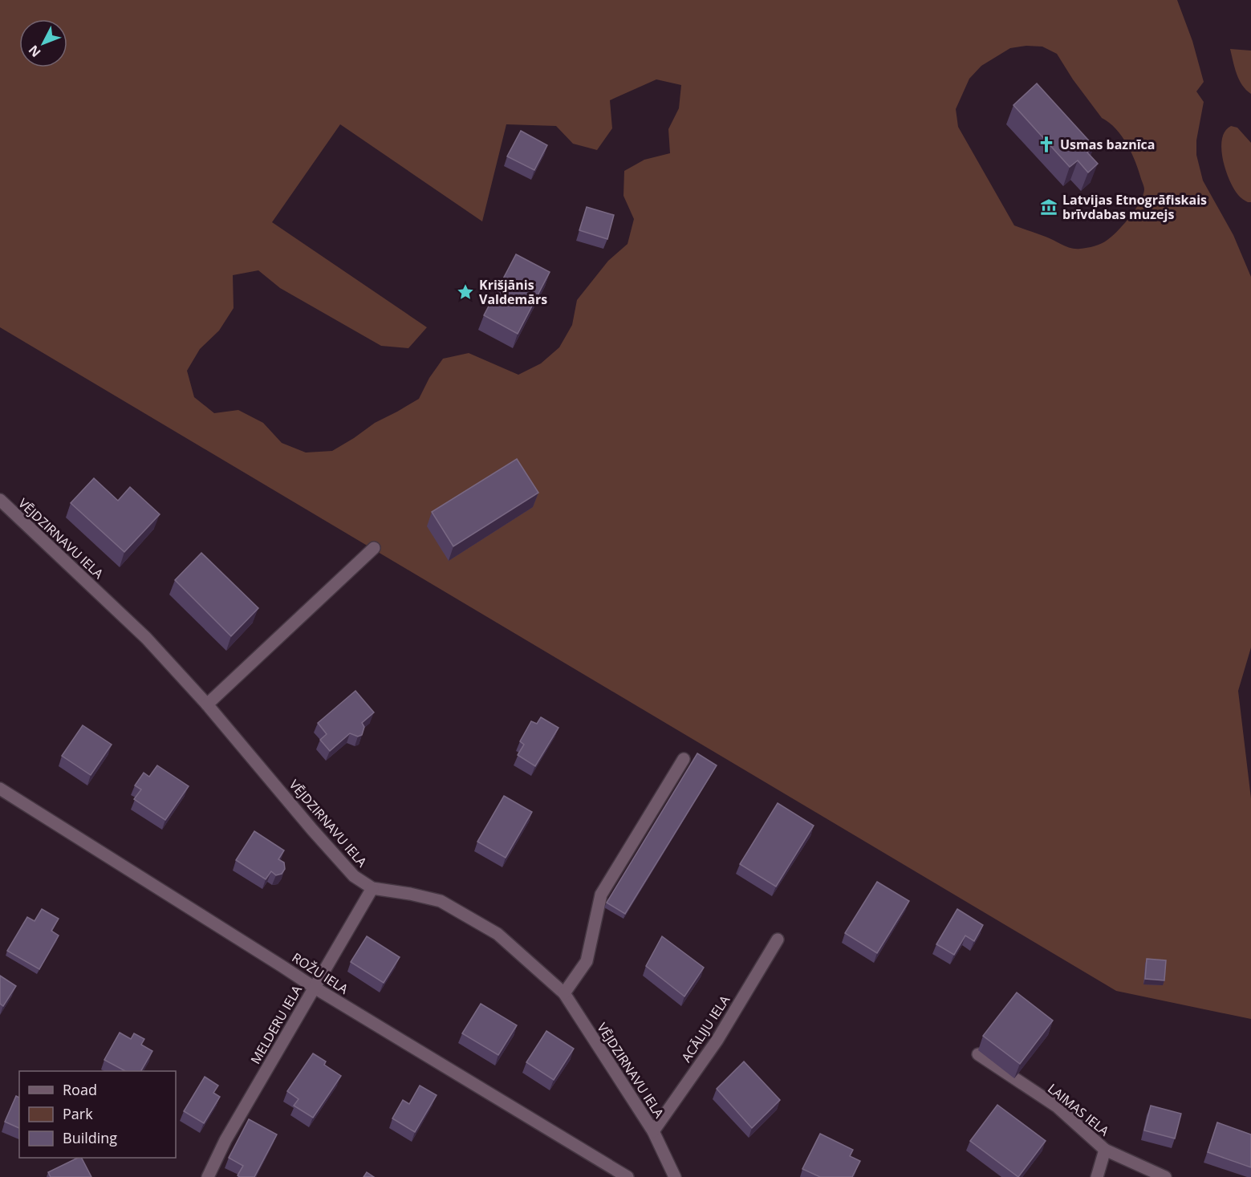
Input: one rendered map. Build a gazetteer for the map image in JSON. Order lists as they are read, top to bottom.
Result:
{
  "streets": {
    "street": [
      "VĒJDZIRNAVU IELA",
      "ROŽU IELA",
      "MELDERU IELA",
      "ACĀLIJU IELA",
      "LAIMAS IELA"
    ]
  },
  "crossings": [
    ["VĒJDZIRNAVU IELA", "MELDERU IELA"],
    ["VĒJDZIRNAVU IELA", "ACĀLIJU IELA"],
    ["ROŽU IELA", "MELDERU IELA"]
  ],
  "places": {
    "church": ["Usmas baznīca"],
    "museum": ["Latvijas Etnogrāfiskais brīvdabas muzejs"],
    "place": ["Krišjānis Valdemārs"]
  },
  "legend": ["Road", "Park", "Building"],
  "north": "bottom left"
}
